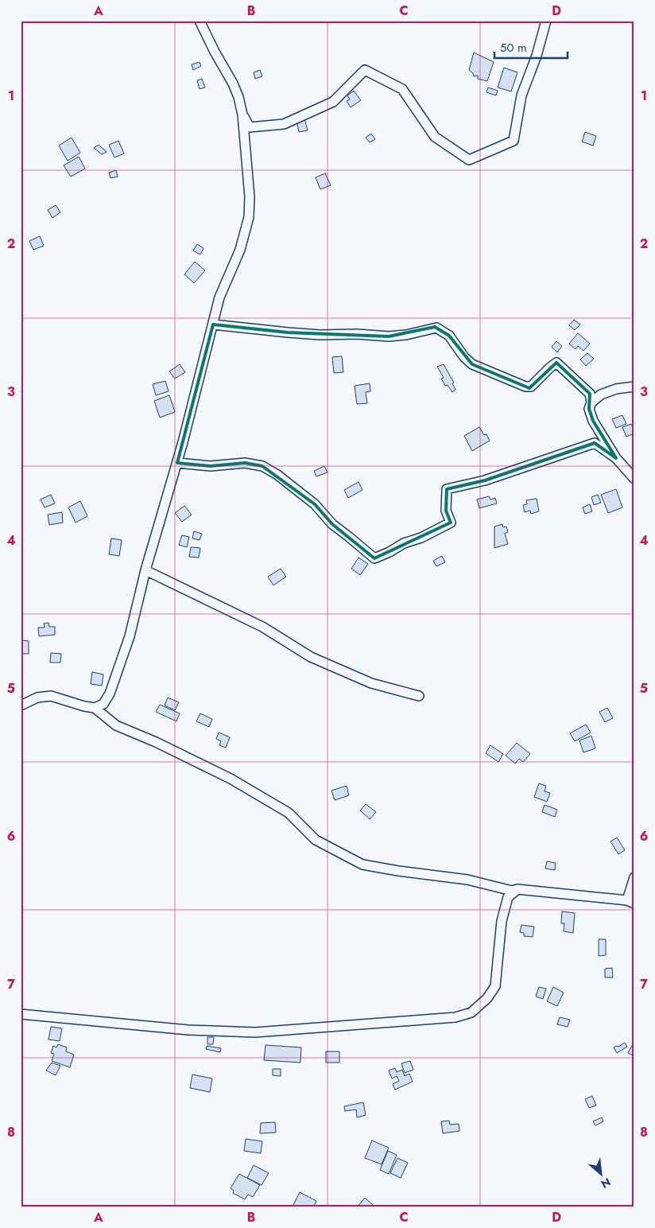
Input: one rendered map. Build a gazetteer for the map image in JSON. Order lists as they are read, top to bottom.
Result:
{
  "scale_bar": "50 m",
  "north": "bottom right",
  "grid": {
    "columns": [
      "A",
      "B",
      "C",
      "D"
    ],
    "rows": [
      "1",
      "2",
      "3",
      "4",
      "5",
      "6",
      "7",
      "8"
    ]
  }
}
